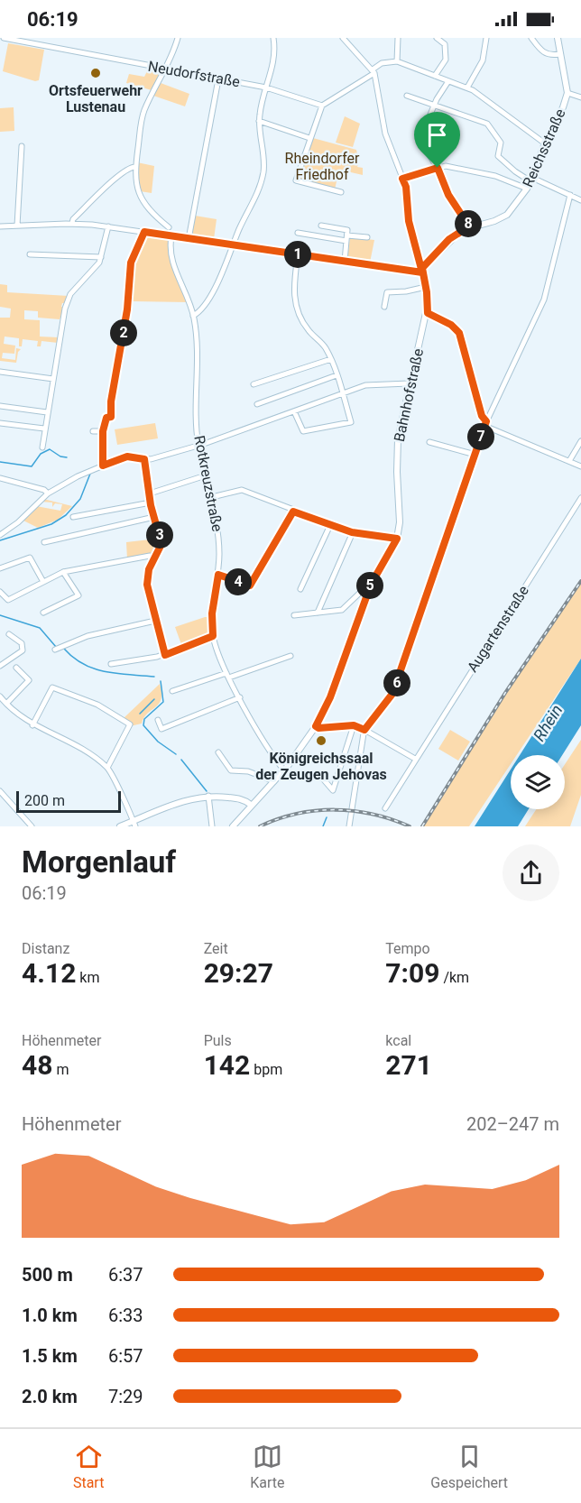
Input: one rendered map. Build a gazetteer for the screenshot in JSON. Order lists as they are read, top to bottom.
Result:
{
  "streets": {
    "main road": ["Reichsstraße", "Bahnhofstraße"],
    "street": ["Neudorfstraße", "Rotkreuzstraße", "Augartenstraße"]
  },
  "crossings": [
    ["Reichsstraße", "Bahnhofstraße"],
    ["Bahnhofstraße", "Rotkreuzstraße"]
  ],
  "water": ["Rhein"],
  "parks": ["Rheindorfer Friedhof"],
  "places": ["Ortsfeuerwehr Lustenau", "Königreichssaal der Zeugen Jehovas"],
  "scale_bar": "200 m",
  "page": {
    "status": "06:19",
    "pins": [
      "8",
      "1",
      "2",
      "7",
      "3",
      "4",
      "5",
      "6"
    ],
    "scale": "200 m",
    "heading": ["Morgenlauf", "06:19"],
    "stats": [
      ["Distanz", "4.12 km"],
      ["Zeit", "29:27"],
      ["Tempo", "7:09 /km"],
      ["Höhenmeter", "48 m"],
      ["Puls", "142 bpm"],
      ["kcal", "271"]
    ],
    "chart": ["Höhenmeter", "202–247 m"],
    "list": [
      {
        "name": "500 m",
        "note": "6:37"
      },
      {
        "name": "1.0 km",
        "note": "6:33"
      },
      {
        "name": "1.5 km",
        "note": "6:57"
      },
      {
        "name": "2.0 km",
        "note": "7:29"
      }
    ],
    "tabs": ["Start", "Karte", "Gespeichert"]
  }
}
